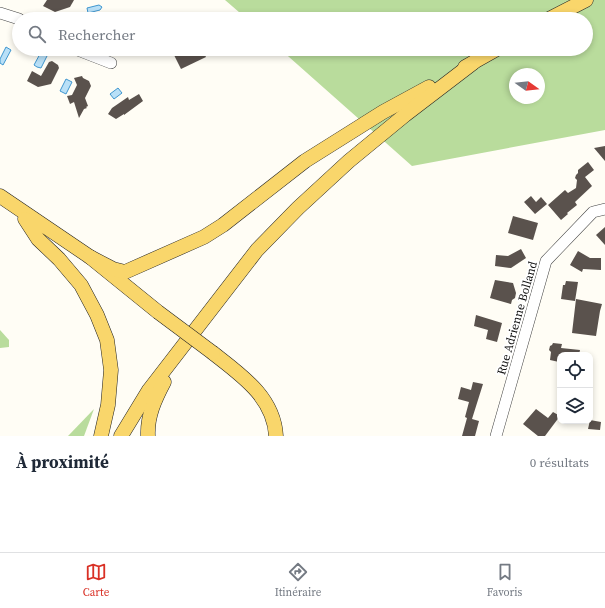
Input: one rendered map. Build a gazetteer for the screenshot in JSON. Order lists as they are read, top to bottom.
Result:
{
  "streets": {
    "street": ["Rue Adrienne Bolland"]
  },
  "north": "right",
  "page": {
    "search": "Rechercher",
    "heading": ["À proximité", "0 résultats"],
    "nav": ["Carte", "Itinéraire", "Favoris"]
  }
}
